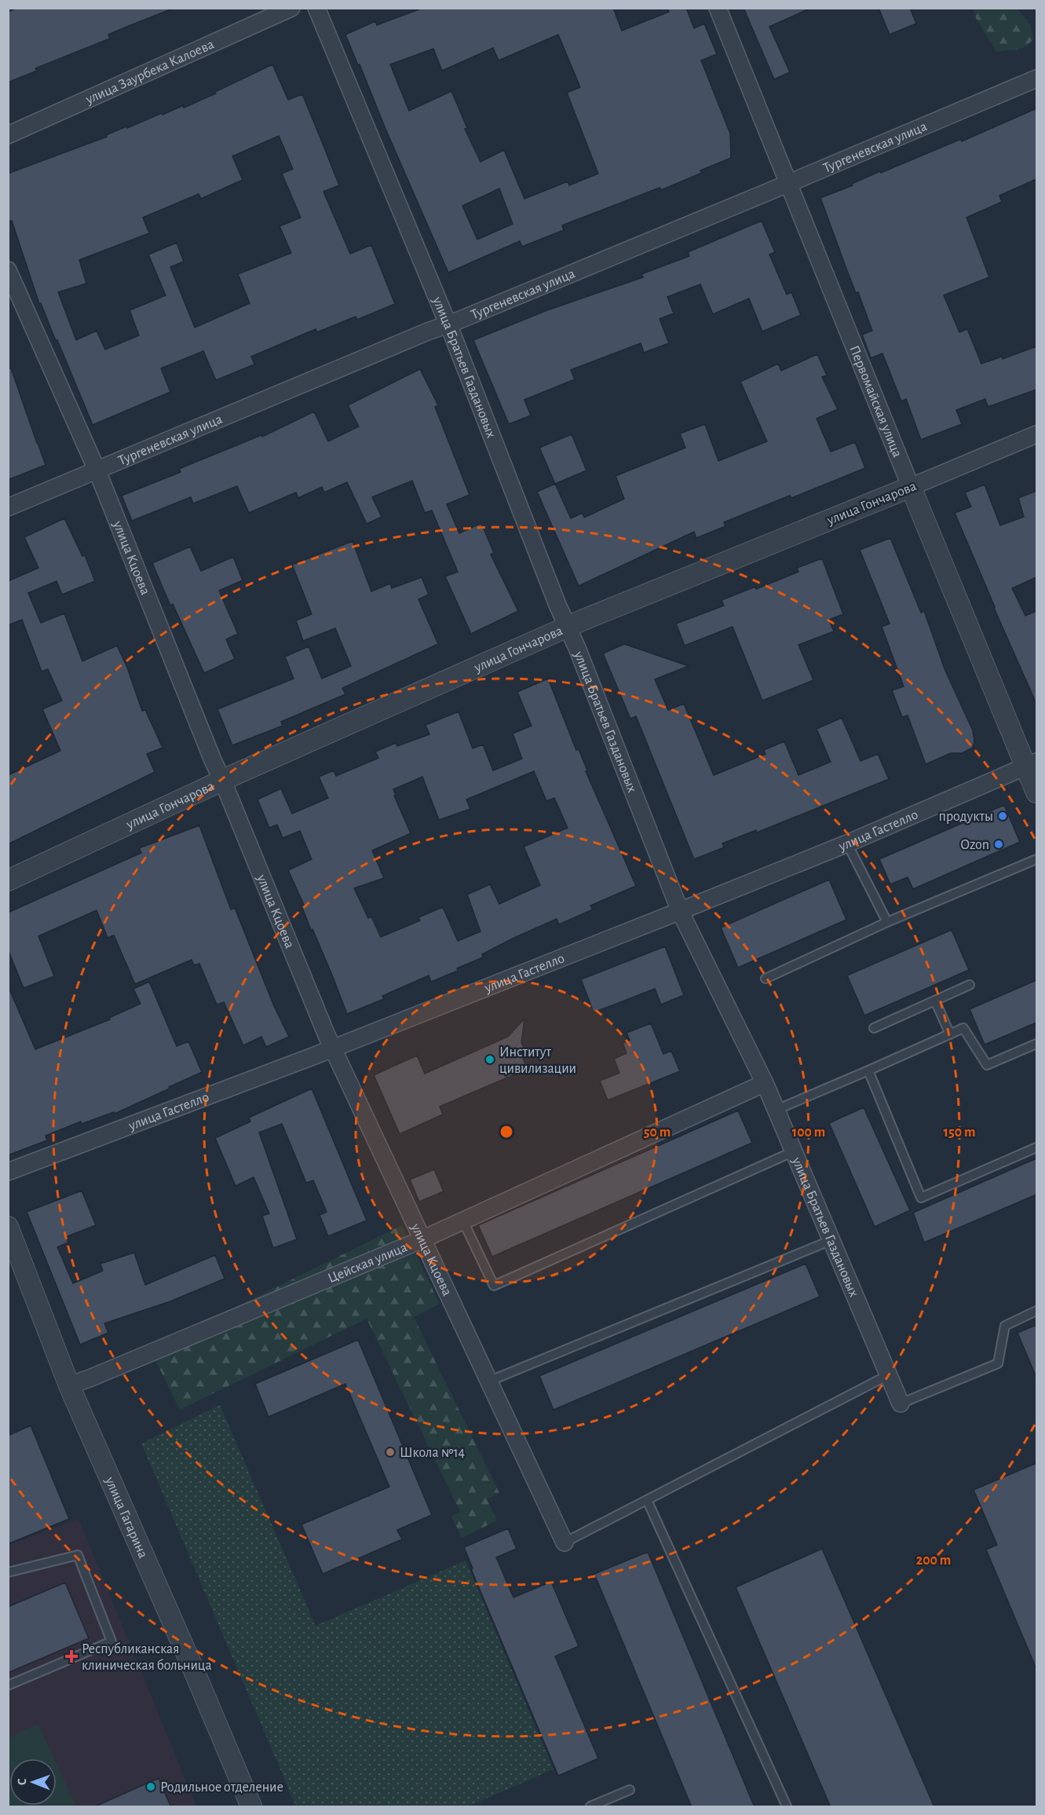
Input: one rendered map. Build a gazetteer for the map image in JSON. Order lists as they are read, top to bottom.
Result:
{
  "streets": {
    "street": [
      "улица Заурбека Калоева",
      "Тургеневская улица",
      "улица Братьев Газдановых",
      "Первомайская улица",
      "улица Гончарова",
      "улица Кцоева",
      "улица Гастелло",
      "Цейская улица",
      "улица Гагарина"
    ]
  },
  "crossings": [
    ["Тургеневская улица", "улица Братьев Газдановых"],
    ["Тургеневская улица", "Первомайская улица"],
    ["Тургеневская улица", "улица Кцоева"],
    ["улица Братьев Газдановых", "улица Гончарова"],
    ["улица Братьев Газдановых", "улица Гастелло"],
    ["улица Братьев Газдановых", "Цейская улица"],
    ["Первомайская улица", "улица Гончарова"],
    ["Первомайская улица", "улица Гастелло"],
    ["улица Гончарова", "улица Кцоева"],
    ["улица Кцоева", "улица Гастелло"],
    ["улица Кцоева", "Цейская улица"],
    ["Цейская улица", "улица Гагарина"]
  ],
  "places": {
    "other": [
      "продукты",
      "Ozon",
      "Институт цивилизации",
      "Школа №14",
      "Родильное отделение"
    ],
    "health": ["Республиканская клиническая больница"]
  },
  "north": "left",
  "rings": [
    "50 m",
    "100 m",
    "150 m",
    "200 m"
  ]
}
